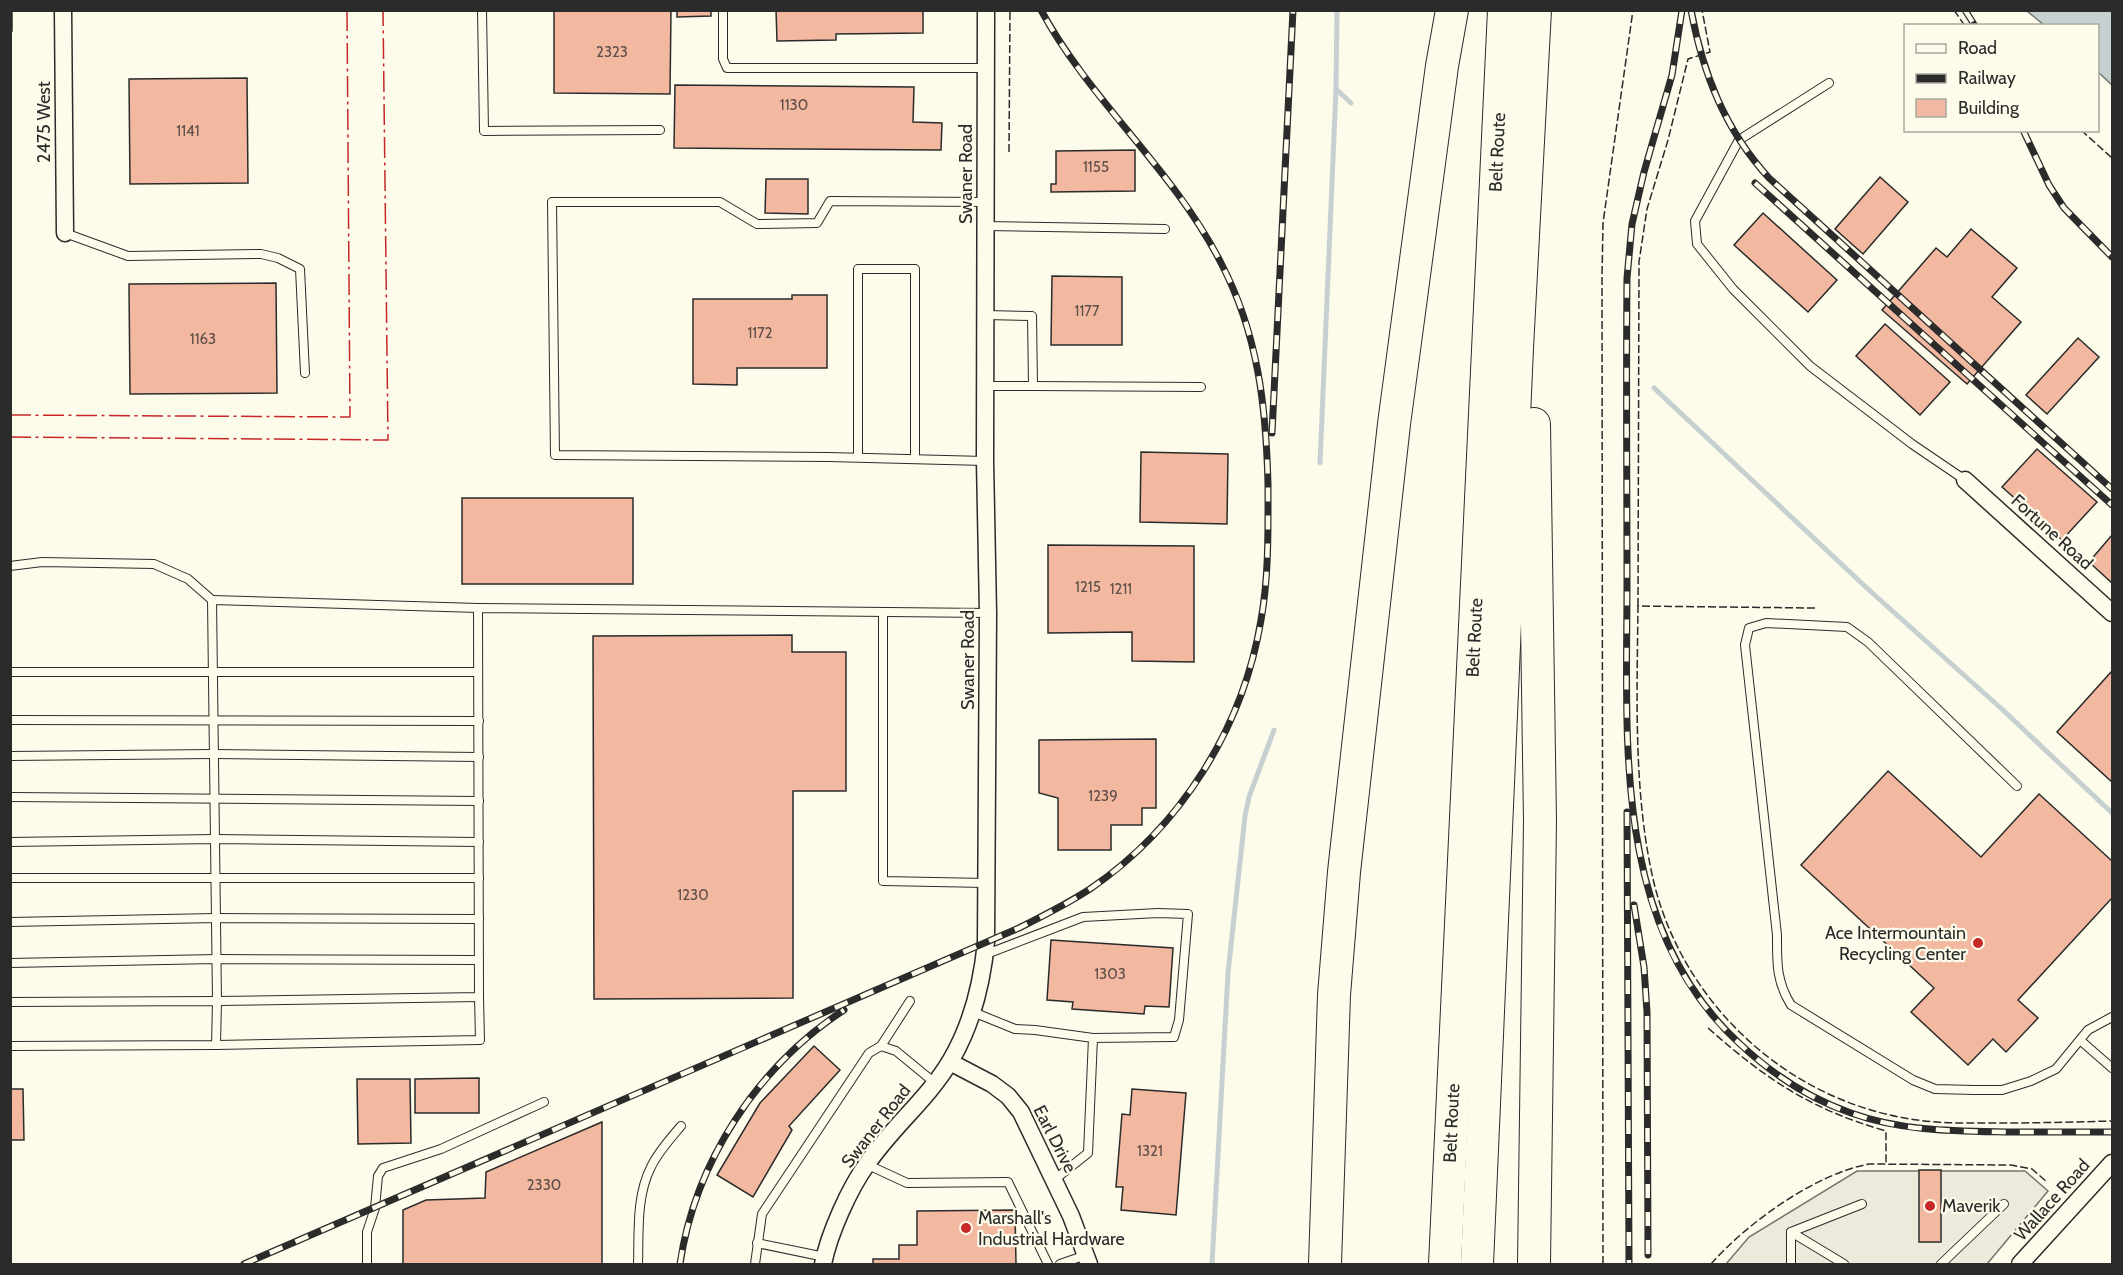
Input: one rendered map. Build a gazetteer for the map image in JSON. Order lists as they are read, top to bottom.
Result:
{
  "streets": {
    "highway": ["Belt Route"],
    "street": [
      "2475 West",
      "Swaner Road",
      "Fortune Road",
      "Earl Drive",
      "Wallace Road"
    ]
  },
  "crossings": [
    ["Swaner Road", "Earl Drive"]
  ],
  "places": ["Ace Intermountain Recycling Center", "Maverik", "Marshall's Industrial Hardware"],
  "house_numbers": [
    "2323",
    "1130",
    "1141",
    "1155",
    "1177",
    "1172",
    "1163",
    "1215",
    "1211",
    "1239",
    "1230",
    "1303",
    "1321",
    "2330"
  ],
  "legend": ["Road", "Railway", "Building"]
}
